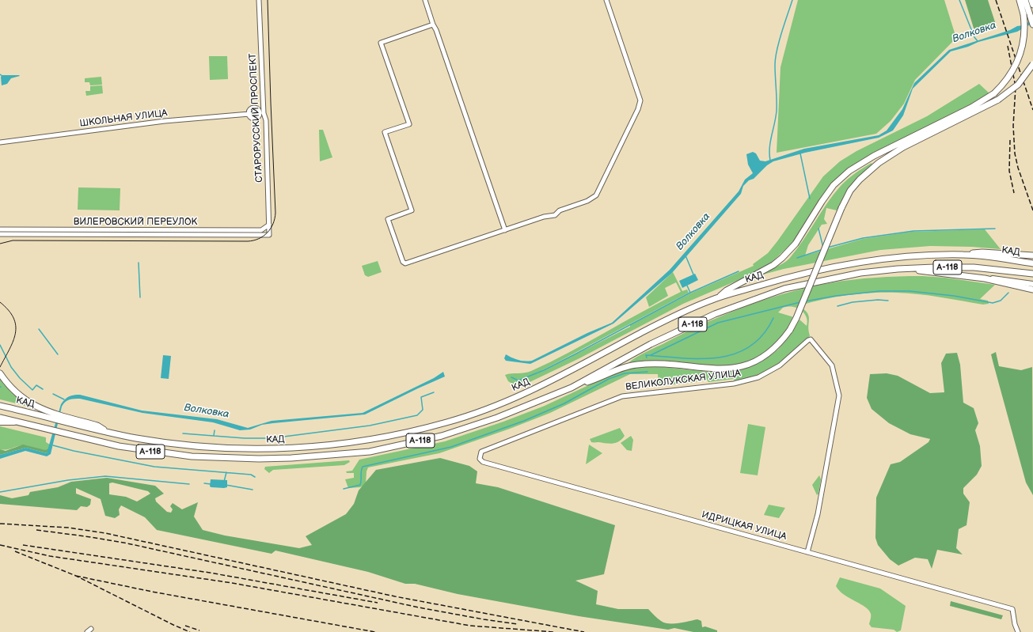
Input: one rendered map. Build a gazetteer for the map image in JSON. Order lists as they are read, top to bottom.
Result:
{
  "streets": {
    "highway": ["КАД", "А-118"],
    "street": [
      "СТАРОРУССКИЙ ПРОСПЕКТ",
      "ШКОЛЬНАЯ УЛИЦА",
      "ВИЛЕРОВСКИЙ ПЕРЕУЛОК",
      "ВЕЛИКОЛУКСКАЯ УЛИЦА",
      "ИДРИЦКАЯ УЛИЦА"
    ]
  },
  "crossings": [
    ["СТАРОРУССКИЙ ПРОСПЕКТ", "ШКОЛЬНАЯ УЛИЦА"],
    ["СТАРОРУССКИЙ ПРОСПЕКТ", "ВИЛЕРОВСКИЙ ПЕРЕУЛОК"],
    ["ВЕЛИКОЛУКСКАЯ УЛИЦА", "ИДРИЦКАЯ УЛИЦА"]
  ],
  "water": ["Волковка"]
}
